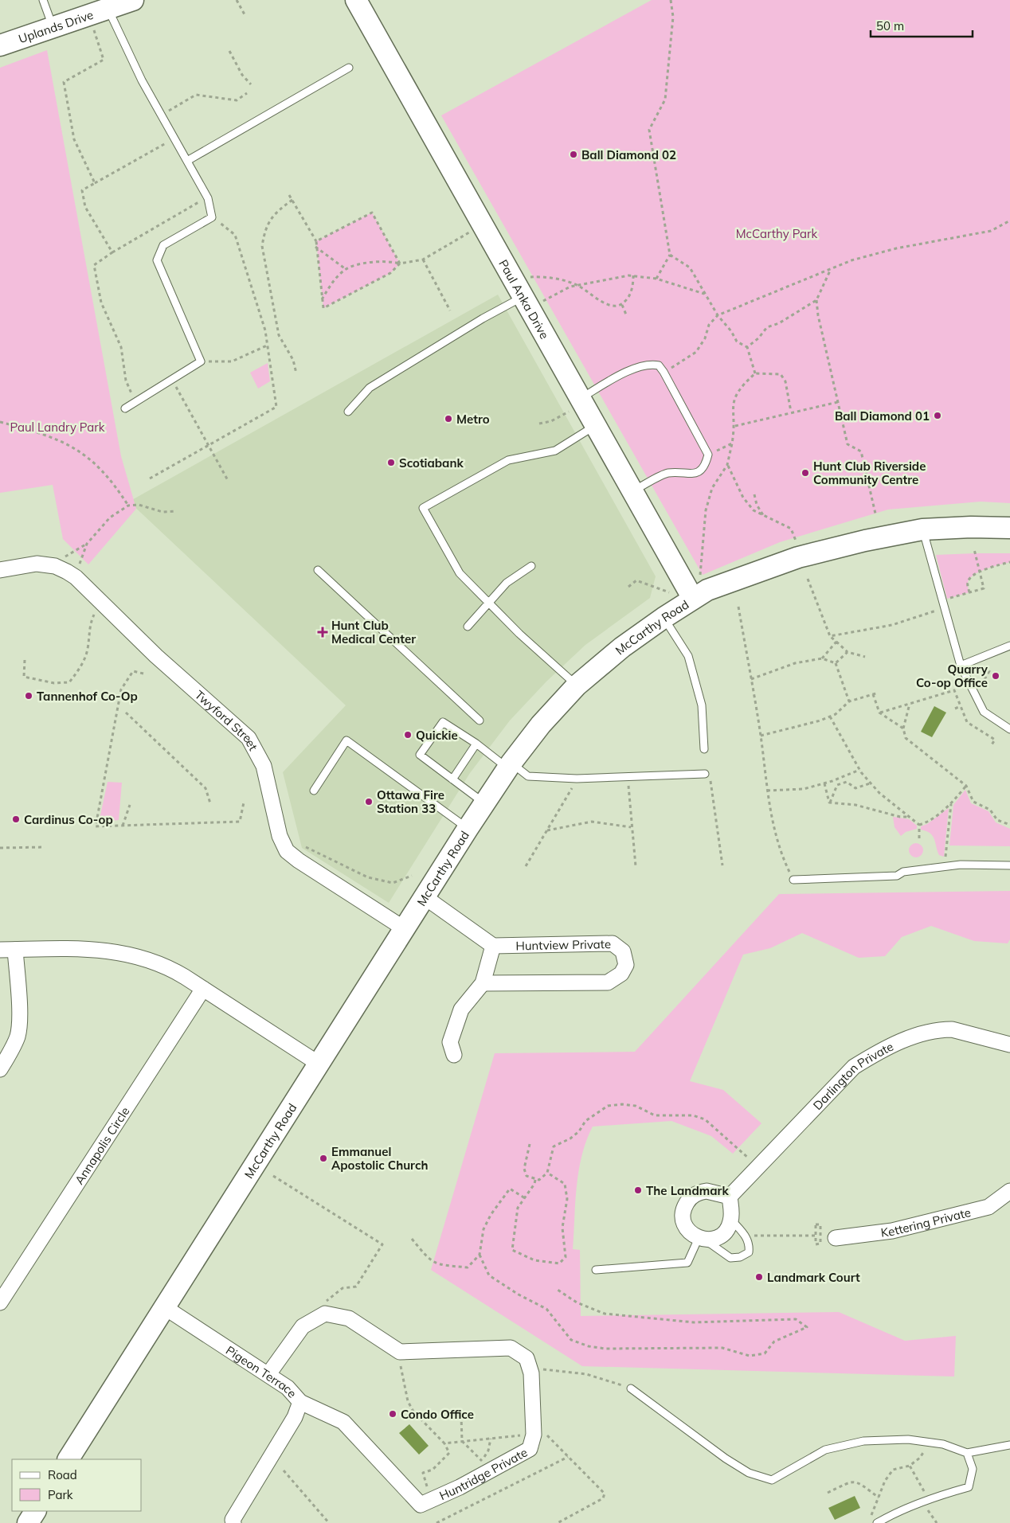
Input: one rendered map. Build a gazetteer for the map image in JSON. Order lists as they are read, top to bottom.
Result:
{
  "streets": {
    "street": [
      "Uplands Drive",
      "Paul Anka Drive",
      "McCarthy Road",
      "Twyford Street",
      "Huntview Private",
      "Darlington Private",
      "Annapolis Circle",
      "Kettering Private",
      "Pigeon Terrace",
      "Huntridge Private"
    ]
  },
  "crossings": [
    ["Paul Anka Drive", "McCarthy Road"],
    ["McCarthy Road", "Twyford Street"],
    ["McCarthy Road", "Pigeon Terrace"],
    ["Pigeon Terrace", "Huntridge Private"]
  ],
  "parks": ["McCarthy Park", "Paul Landry Park"],
  "places": {
    "other": [
      "Ball Diamond 02",
      "Ball Diamond 01",
      "Metro",
      "Scotiabank",
      "Hunt Club Riverside Community Centre",
      "Quarry Co-op Office",
      "Tannenhof Co-Op",
      "Quickie",
      "Ottawa Fire Station 33",
      "Cardinus Co-op",
      "Emmanuel Apostolic Church",
      "The Landmark",
      "Landmark Court",
      "Condo Office"
    ],
    "health": ["Hunt Club Medical Center"]
  },
  "legend": ["Road", "Park"],
  "scale_bar": "50 m"
}
